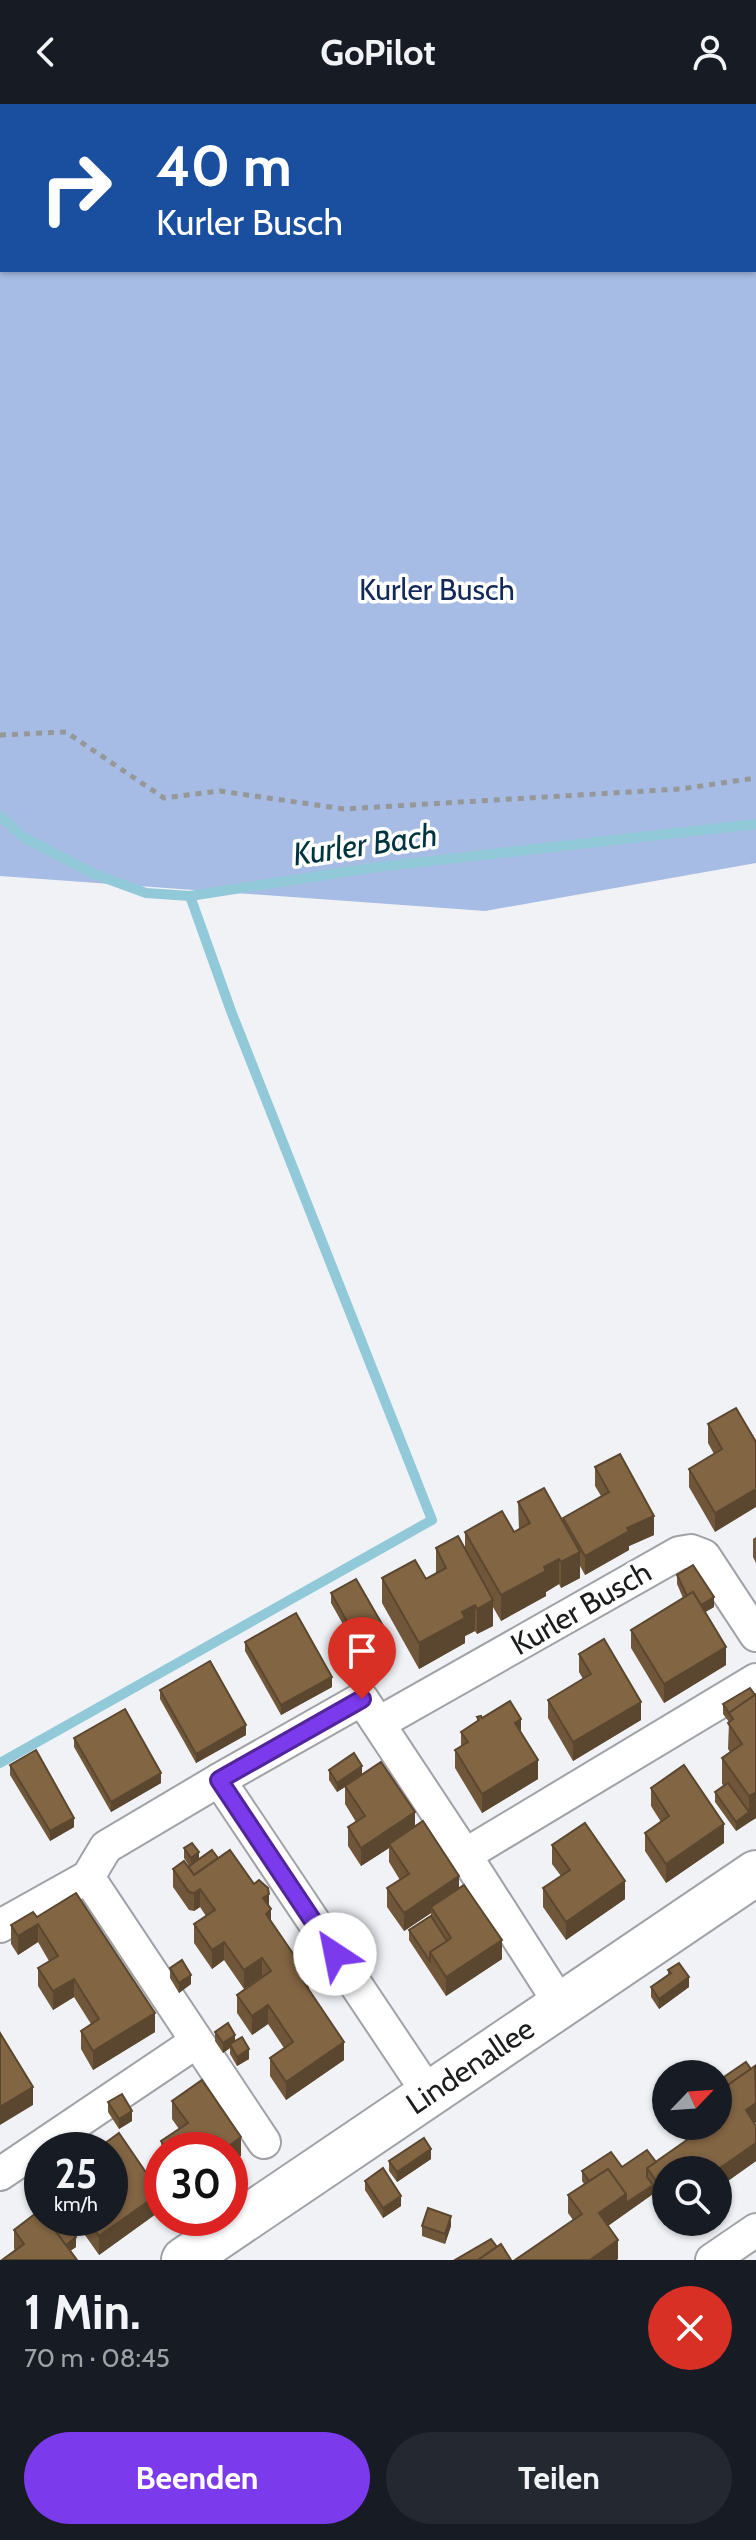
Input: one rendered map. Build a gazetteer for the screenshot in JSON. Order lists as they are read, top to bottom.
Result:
{
  "streets": {
    "main road": ["Lindenallee"],
    "street": ["Kurler Busch"]
  },
  "water": ["Kurler Bach"],
  "parks": ["Kurler Busch"],
  "north": "top right",
  "page": {
    "header": "GoPilot",
    "turn": ["40 m", "Kurler Busch"],
    "speed": "25 km/h",
    "limit": "30",
    "heading": ["1 Min.", "70 m · 08:45"],
    "buttons": ["Beenden", "Teilen"]
  }
}
